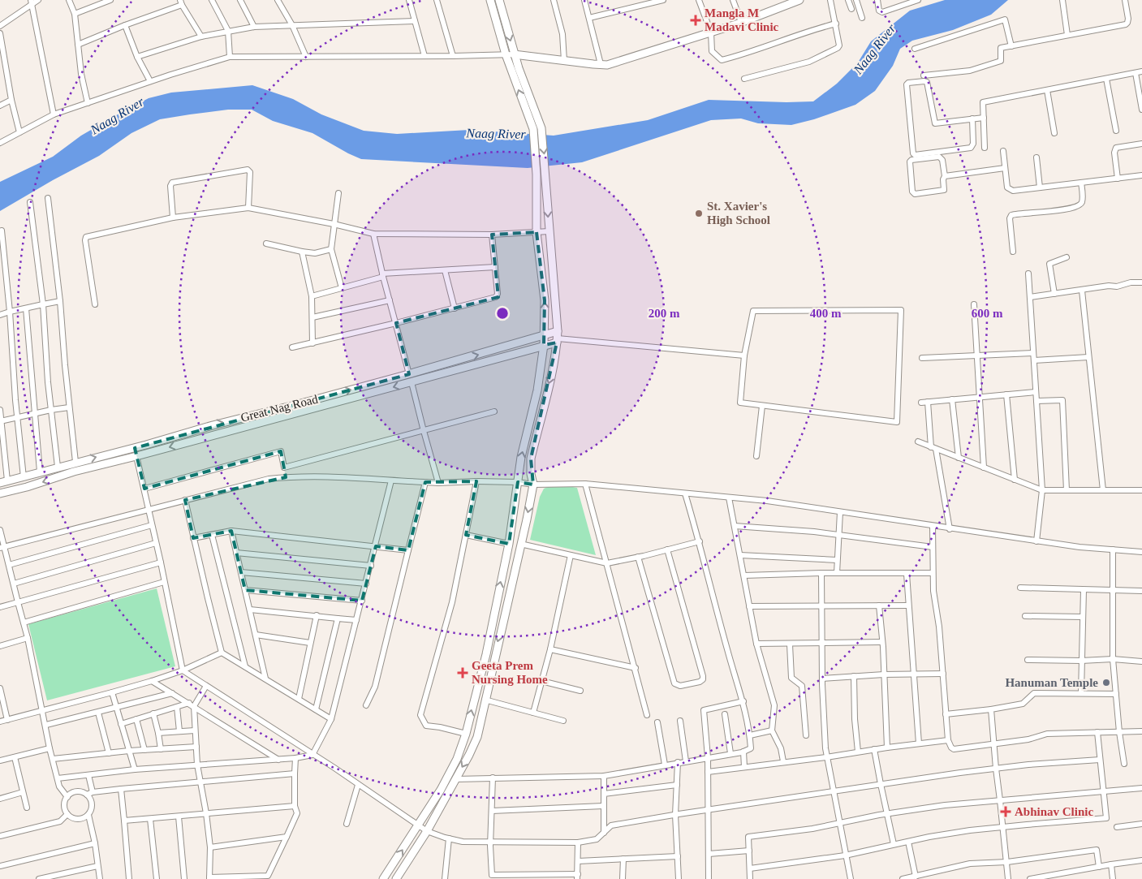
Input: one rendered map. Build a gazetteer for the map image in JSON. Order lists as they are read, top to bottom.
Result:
{
  "streets": {
    "main road": ["Great Nag Road"]
  },
  "water": ["Naag River"],
  "places": {
    "health": ["Mangla M Madavi Clinic", "Geeta Prem Nursing Home", "Abhinav Clinic"],
    "other": ["St. Xavier's High School", "Hanuman Temple"]
  },
  "rings": ["200 m", "400 m", "600 m"]
}
